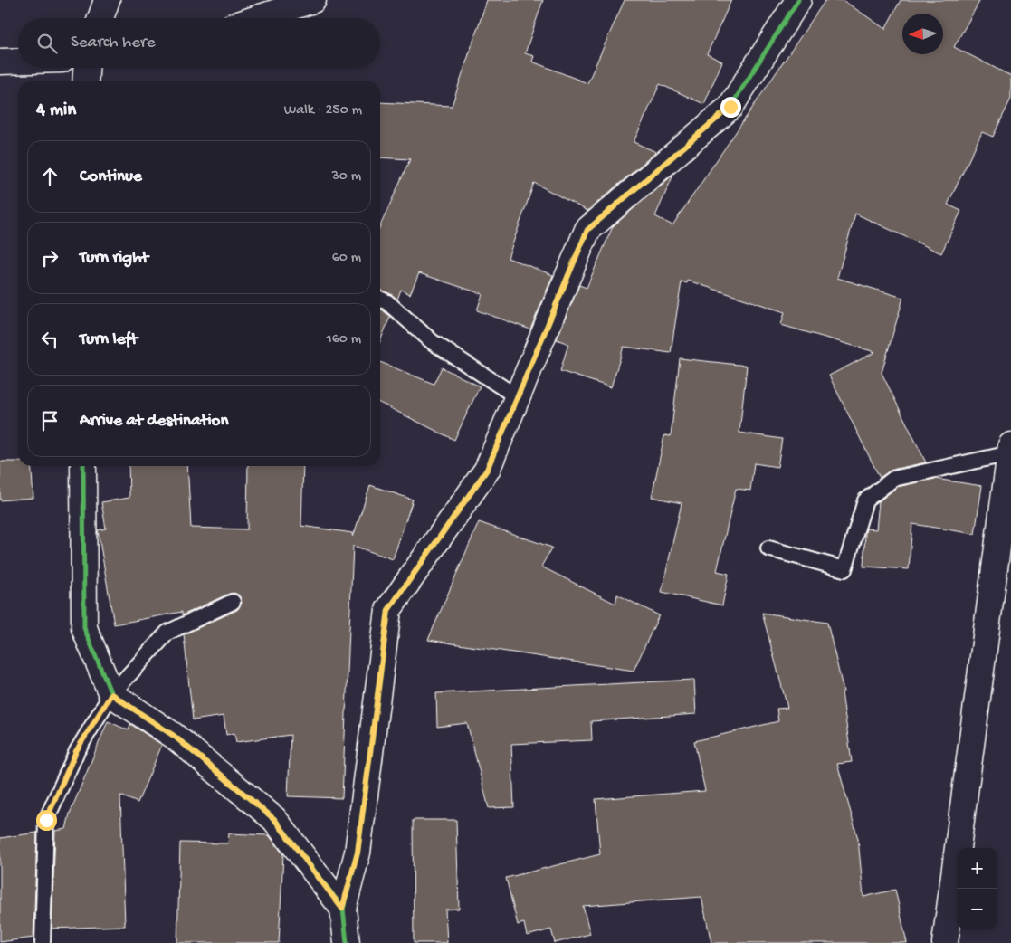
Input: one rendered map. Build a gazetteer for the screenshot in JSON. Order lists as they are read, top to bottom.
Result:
{
  "north": "left",
  "page": {
    "search": "Search here",
    "heading": ["4 min", "Walk · 250 m"],
    "list": [
      ["Continue", "30 m"],
      ["Turn right", "60 m"],
      ["Turn left", "160 m"],
      "Arrive at destination"
    ],
    "map_buttons": ["+", "−"]
  }
}
